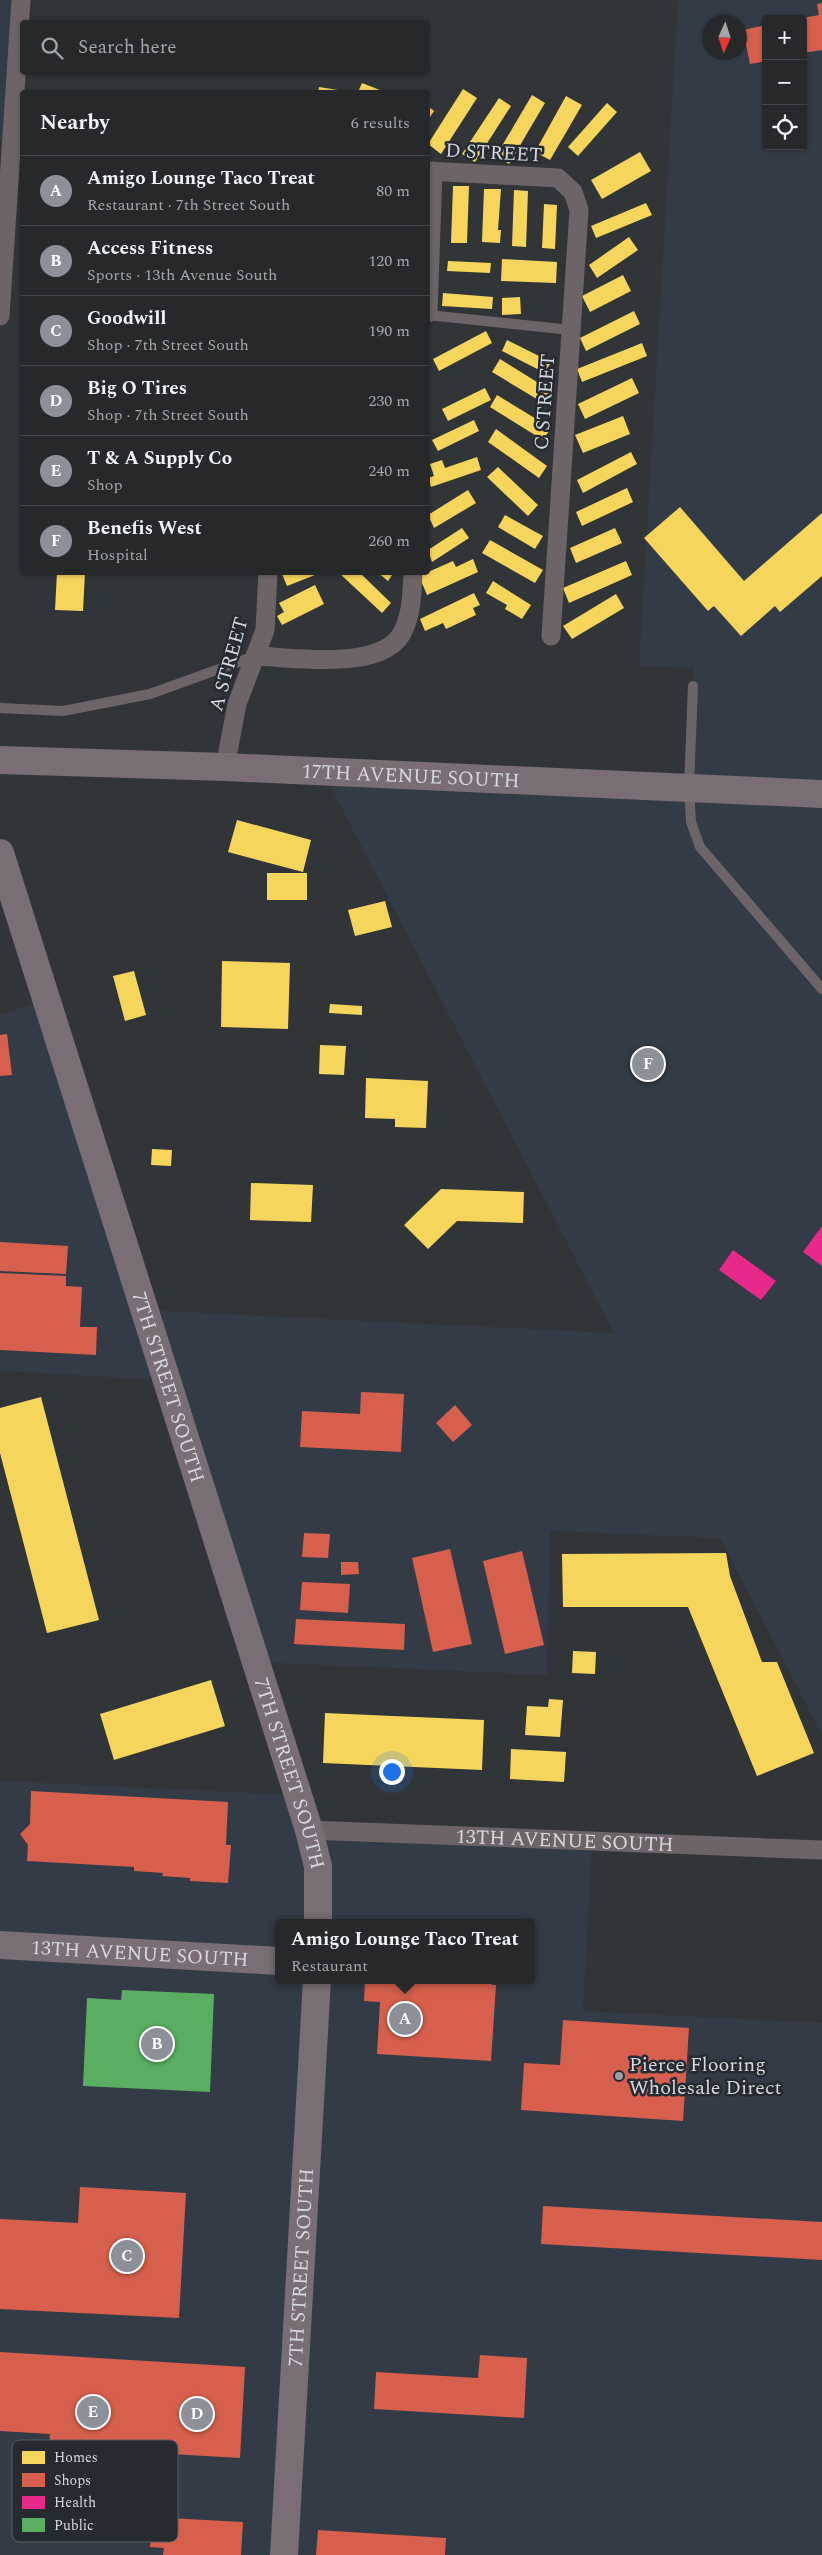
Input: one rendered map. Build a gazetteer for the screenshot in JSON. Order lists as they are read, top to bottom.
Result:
{
  "streets": {
    "street": [
      "D STREET",
      "C STREET",
      "A STREET",
      "17TH AVENUE SOUTH",
      "7TH STREET SOUTH",
      "13TH AVENUE SOUTH"
    ]
  },
  "crossings": [
    ["D STREET", "C STREET"],
    ["A STREET", "17TH AVENUE SOUTH"],
    ["7TH STREET SOUTH", "13TH AVENUE SOUTH"]
  ],
  "places": ["Pierce Flooring Wholesale Direct"],
  "legend": [
    "Homes",
    "Shops",
    "Health",
    "Public"
  ],
  "north": "bottom",
  "page": {
    "map_buttons": ["+", "−"],
    "search": "Search here",
    "heading": ["Nearby", "6 results"],
    "list": [
      {
        "mark": "A",
        "name": "Amigo Lounge Taco Treat",
        "note": "Restaurant · 7th Street South",
        "value": "80 m"
      },
      {
        "mark": "B",
        "name": "Access Fitness",
        "note": "Sports · 13th Avenue South",
        "value": "120 m"
      },
      {
        "mark": "C",
        "name": "Goodwill",
        "note": "Shop · 7th Street South",
        "value": "190 m"
      },
      {
        "mark": "D",
        "name": "Big O Tires",
        "note": "Shop · 7th Street South",
        "value": "230 m"
      },
      {
        "mark": "E",
        "name": "T & A Supply Co",
        "note": "Shop",
        "value": "240 m"
      },
      {
        "mark": "F",
        "name": "Benefis West",
        "note": "Hospital",
        "value": "260 m"
      }
    ],
    "pins": [
      "F",
      "A",
      "B",
      "C",
      "E",
      "D"
    ],
    "popup": ["Amigo Lounge Taco Treat", "Restaurant"]
  }
}
